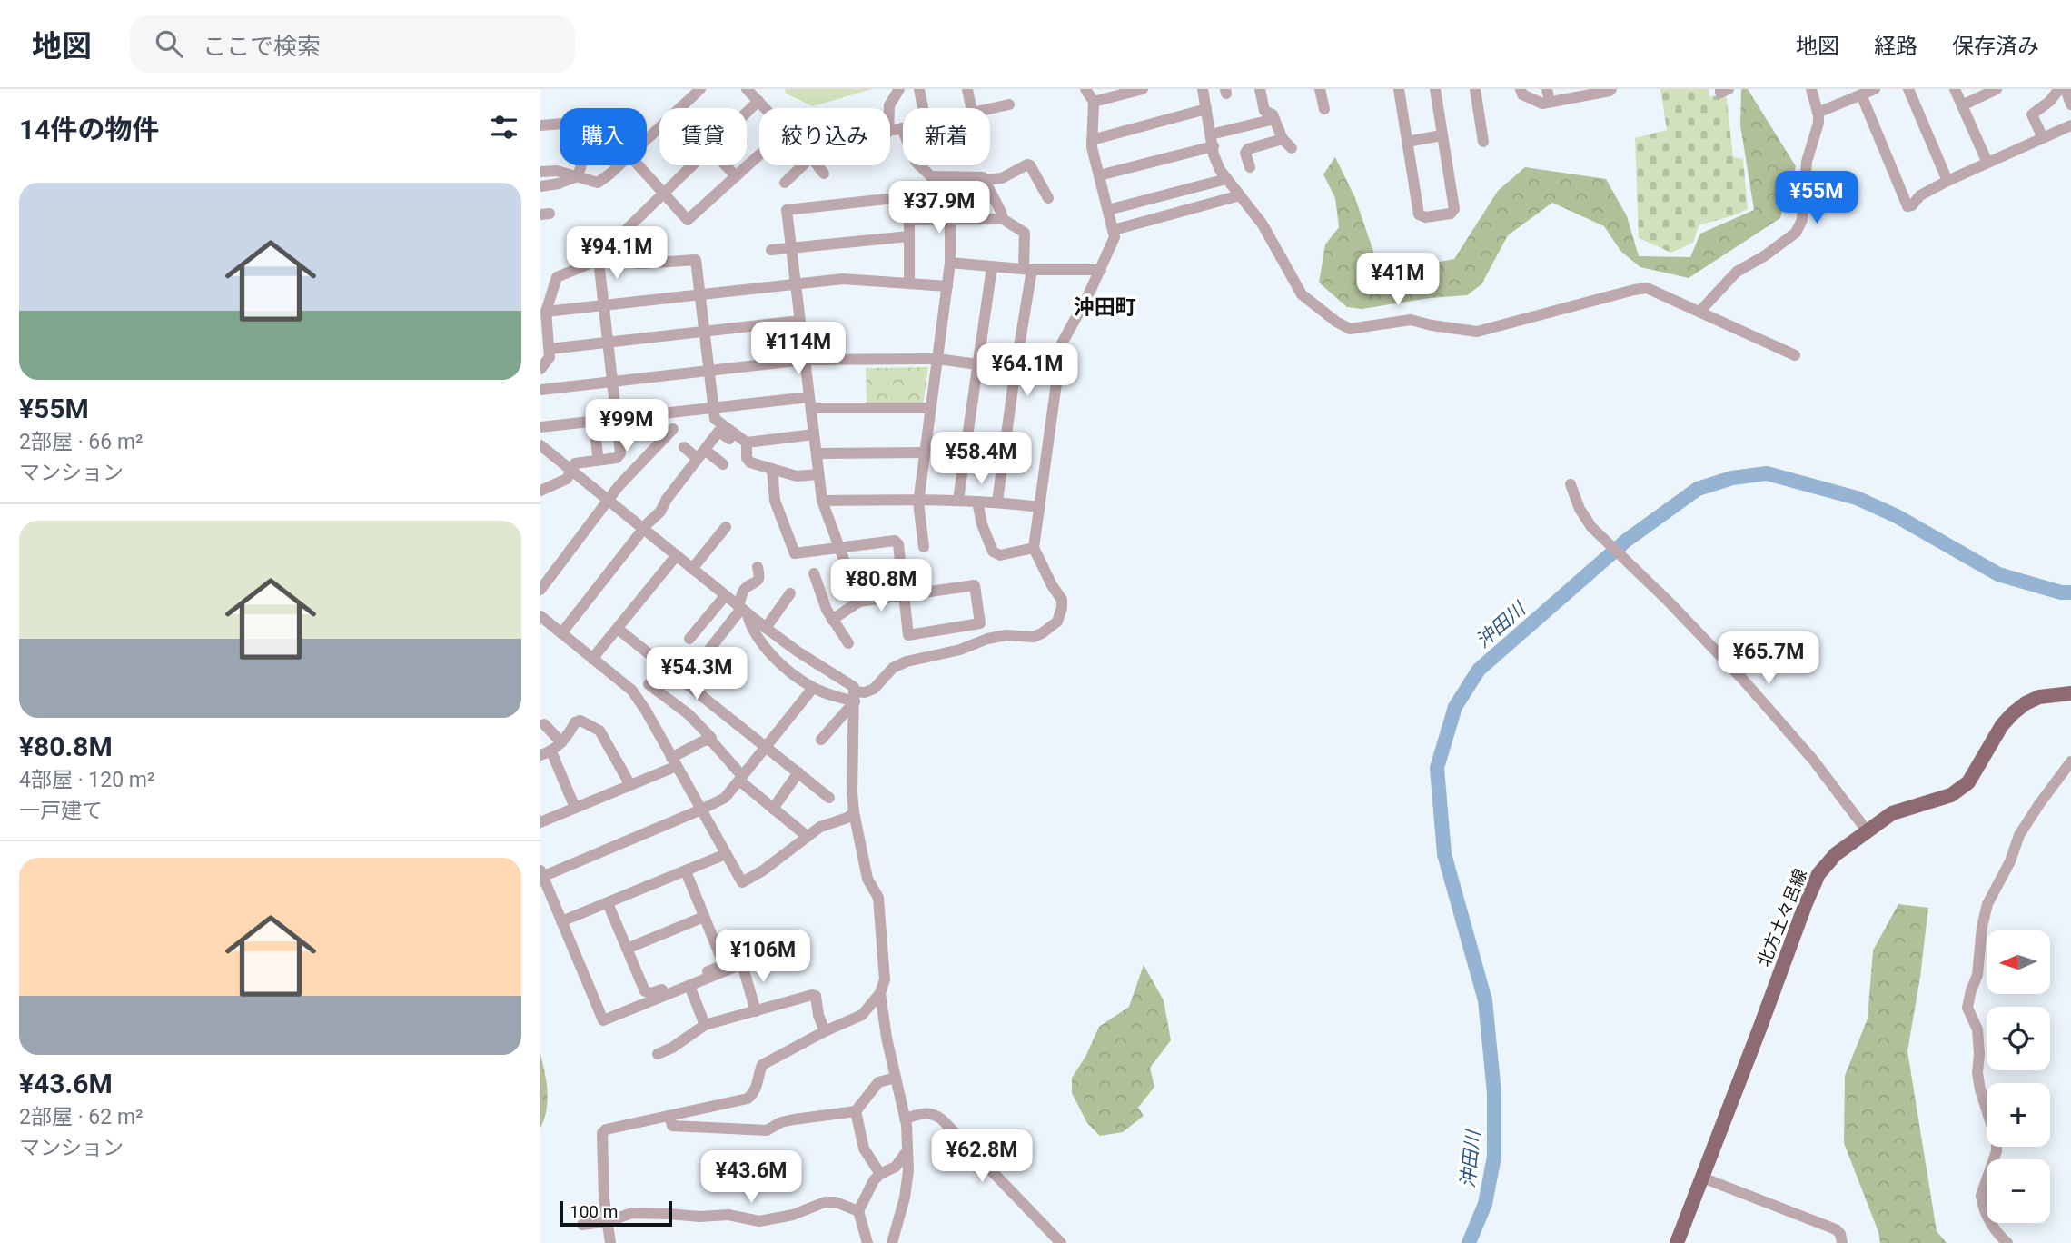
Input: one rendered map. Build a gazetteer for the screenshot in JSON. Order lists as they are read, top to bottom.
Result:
{
  "streets": {
    "main road": ["北方土々呂線"]
  },
  "districts": ["沖田町"],
  "water": ["沖田川"],
  "scale_bar": "100 m",
  "north": "left",
  "page": {
    "header": "地図",
    "search": "ここで検索",
    "nav": ["地図", "経路", "保存済み"],
    "heading": "14件の物件",
    "chip": [
      "購入",
      "賃貸",
      "絞り込み",
      "新着"
    ],
    "list": [
      {
        "name": "¥55M",
        "note": "2部屋 · 66 m² · マンション"
      },
      {
        "name": "¥80.8M",
        "note": "4部屋 · 120 m² · 一戸建て"
      },
      {
        "name": "¥43.6M",
        "note": "2部屋 · 62 m² · マンション"
      }
    ],
    "price": [
      "¥55M",
      "¥37.9M",
      "¥94.1M",
      "¥41M",
      "¥114M",
      "¥64.1M",
      "¥99M",
      "¥58.4M",
      "¥80.8M",
      "¥65.7M",
      "¥54.3M",
      "¥106M",
      "¥62.8M",
      "¥43.6M"
    ],
    "map_buttons": ["+", "−"],
    "scale": "100 m"
  }
}
